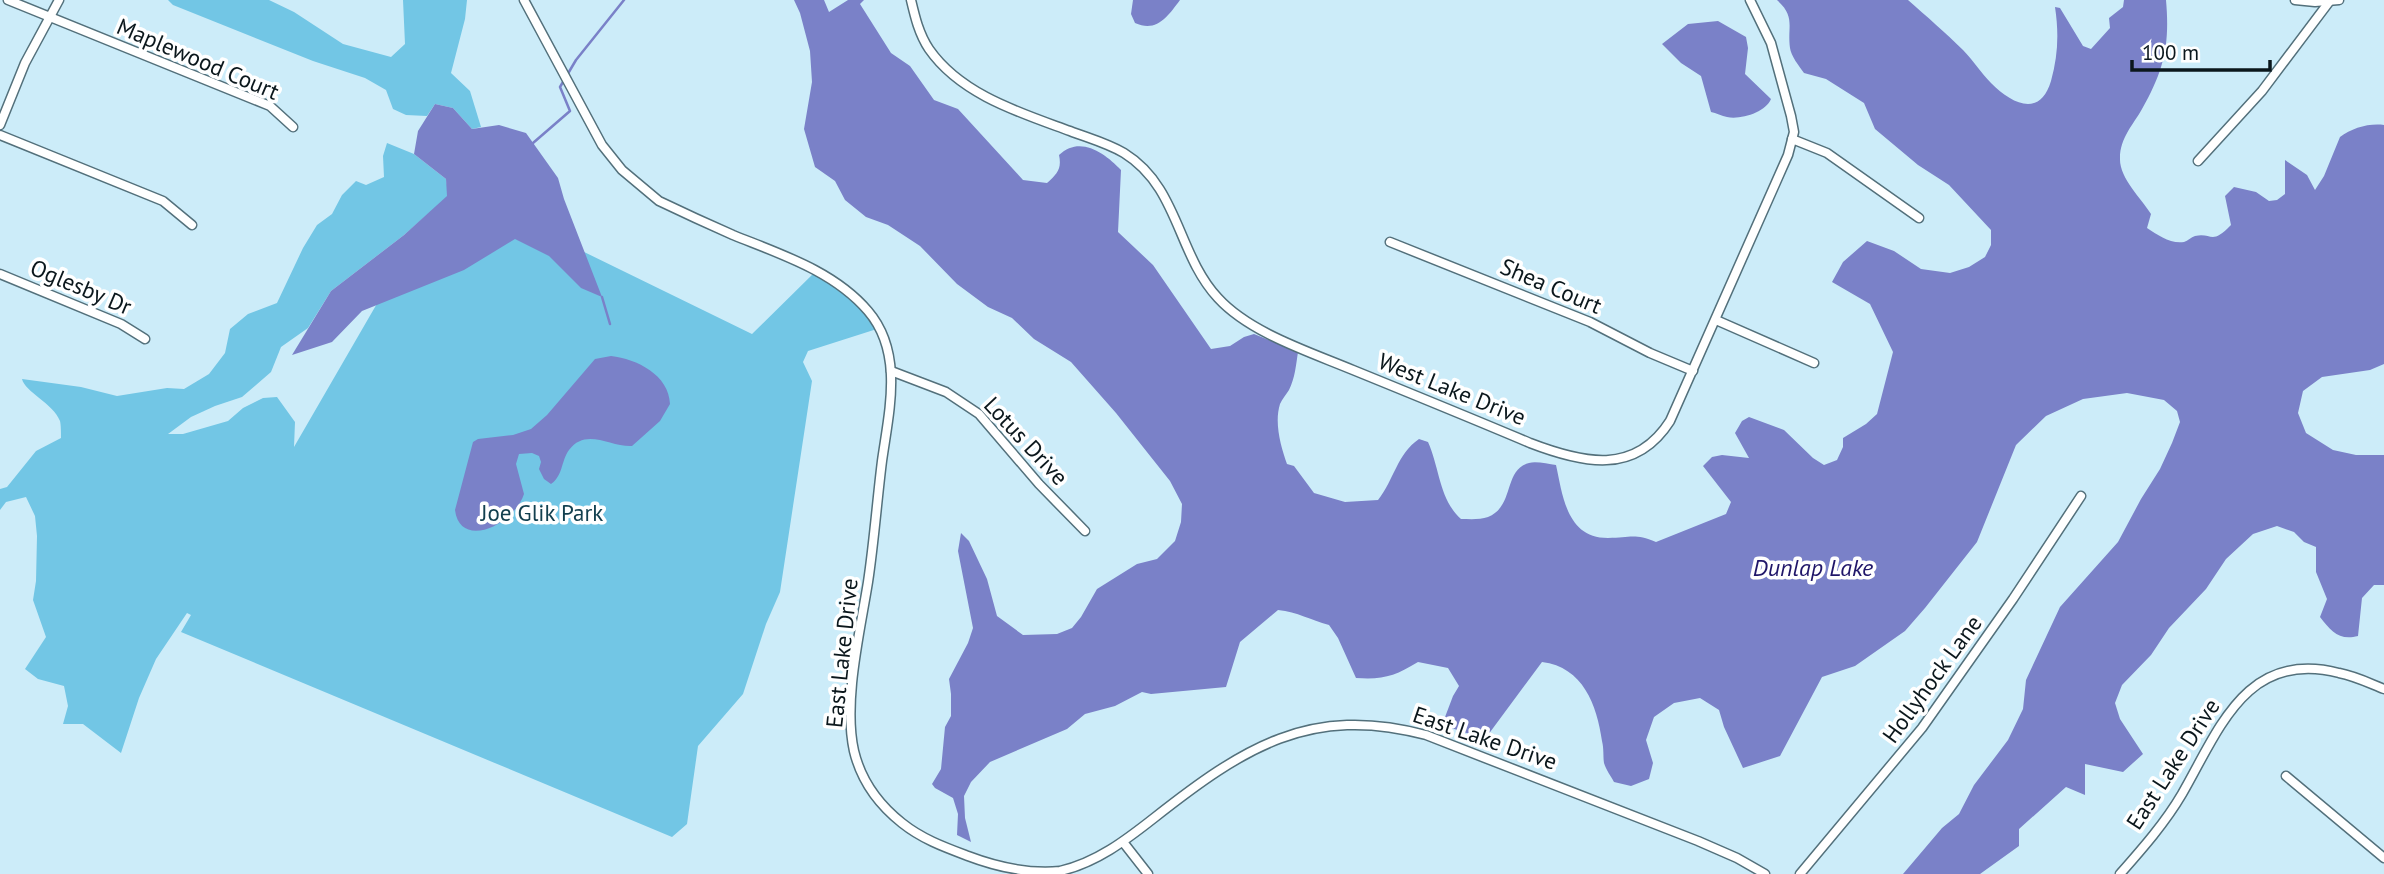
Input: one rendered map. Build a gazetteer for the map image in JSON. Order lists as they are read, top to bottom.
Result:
{
  "streets": {
    "street": [
      "Maplewood Court",
      "Shea Court",
      "Oglesby Dr",
      "West Lake Drive",
      "Lotus Drive",
      "East Lake Drive",
      "Hollyhock Lane"
    ]
  },
  "crossings": [
    ["Shea Court", "West Lake Drive"],
    ["Lotus Drive", "East Lake Drive"]
  ],
  "water": ["Dunlap Lake"],
  "parks": ["Joe Glik Park"],
  "scale_bar": "100 m"
}
